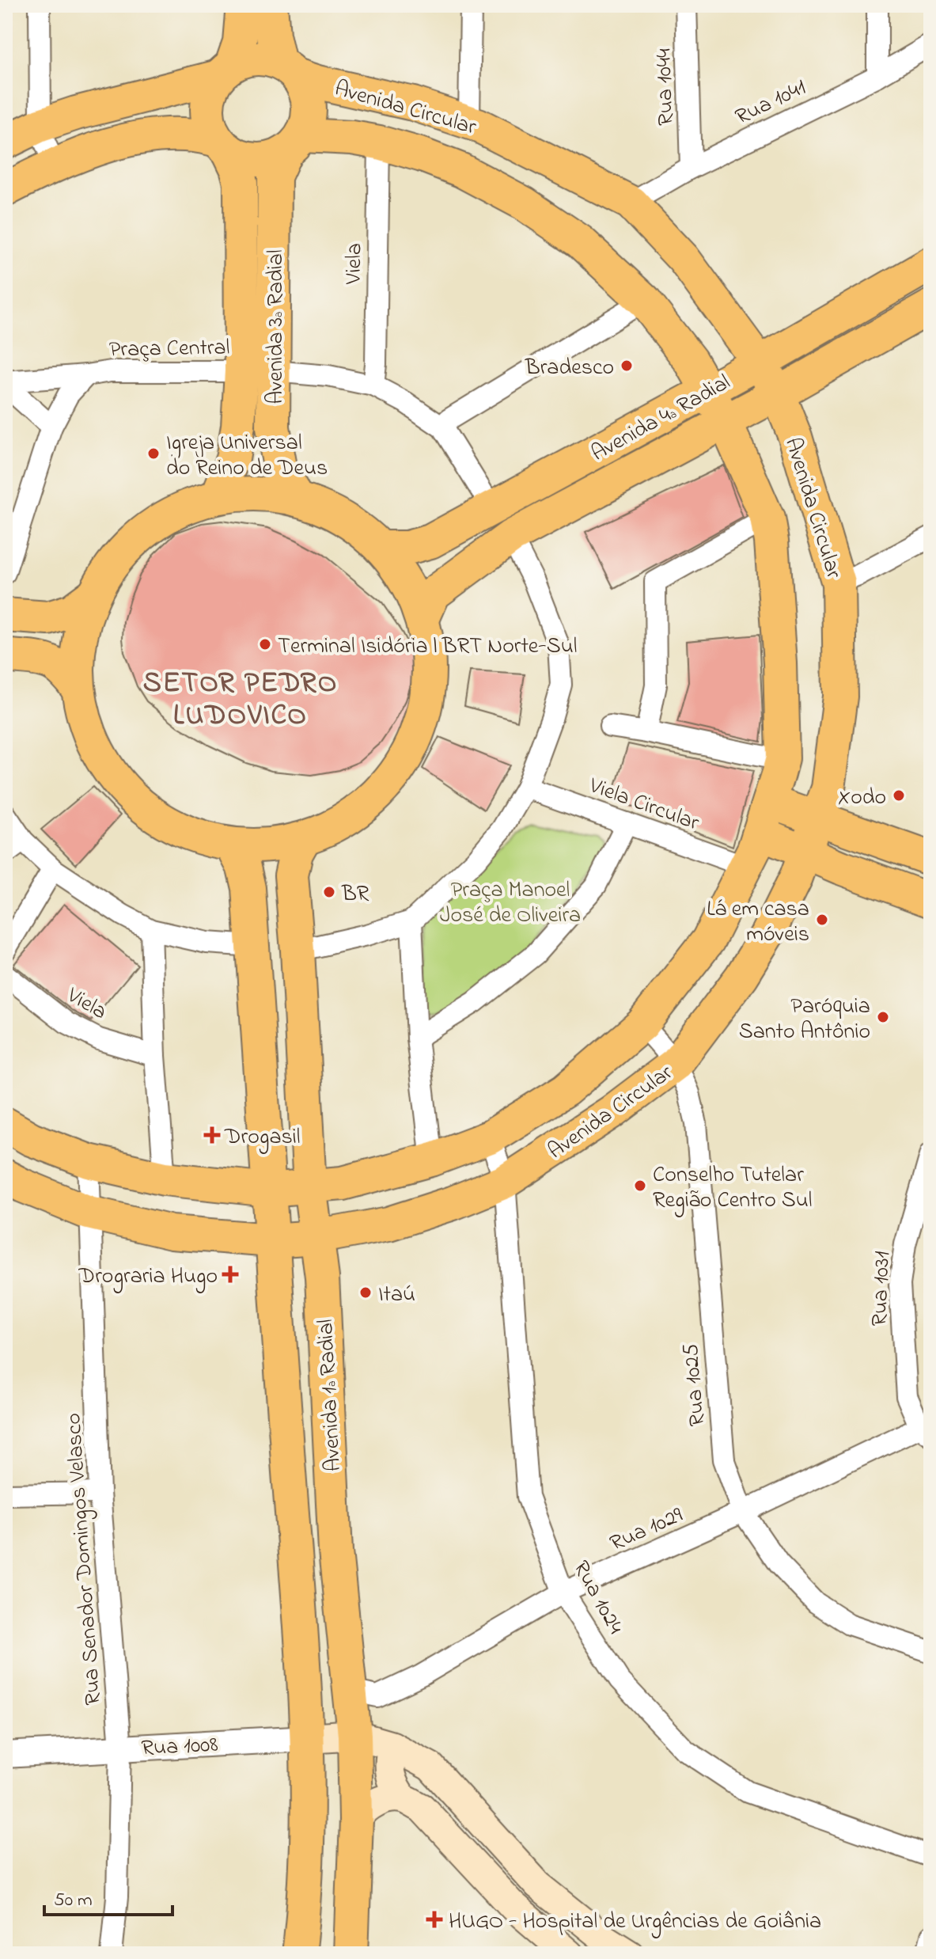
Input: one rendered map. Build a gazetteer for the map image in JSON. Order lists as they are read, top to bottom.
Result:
{
  "streets": {
    "main road": [
      "Avenida Circular",
      "Avenida 3ª Radial",
      "Avenida 4ª Radial",
      "Avenida 1ª Radial",
      "Rua 1008"
    ],
    "street": [
      "Rua 1044",
      "Rua 1041",
      "Viela",
      "Praça Central",
      "Viela Circular",
      "Rua 1031",
      "Rua 1025",
      "Rua 1029",
      "Rua Senador Domingos Velasco",
      "Rua 1024"
    ]
  },
  "crossings": [
    ["Rua 1044", "Rua 1041"],
    ["Rua 1041", "Avenida Circular"],
    ["Avenida Circular", "Viela"],
    ["Avenida Circular", "Avenida 3ª Radial"],
    ["Avenida Circular", "Avenida 4ª Radial"],
    ["Avenida Circular", "Viela Circular"],
    ["Avenida Circular", "Rua 1025"],
    ["Avenida Circular", "Avenida 1ª Radial"],
    ["Avenida Circular", "Rua Senador Domingos Velasco"],
    ["Avenida Circular", "Rua 1024"],
    ["Avenida 3ª Radial", "Praça Central"],
    ["Rua 1031", "Rua 1029"],
    ["Rua 1025", "Rua 1029"],
    ["Avenida 1ª Radial", "Rua 1029"],
    ["Avenida 1ª Radial", "Rua 1008"],
    ["Rua 1029", "Rua 1024"],
    ["Rua Senador Domingos Velasco", "Rua 1008"]
  ],
  "districts": ["SETOR PEDRO LUDOVICO"],
  "parks": ["Praça Manoel José de Oliveira"],
  "places": {
    "other": [
      "Bradesco",
      "Igreja Universal do Reino de Deus",
      "Terminal Isidória | BRT Norte-Sul",
      "Xodo",
      "BR",
      "Lá em casa móveis",
      "Paróquia Santo Antônio",
      "Conselho Tutelar Região Centro Sul",
      "Itaú"
    ],
    "health": ["Drogasil", "Drograria Hugo", "HUGO - Hospital de Urgências de Goiânia"]
  },
  "scale_bar": "50 m"
}
